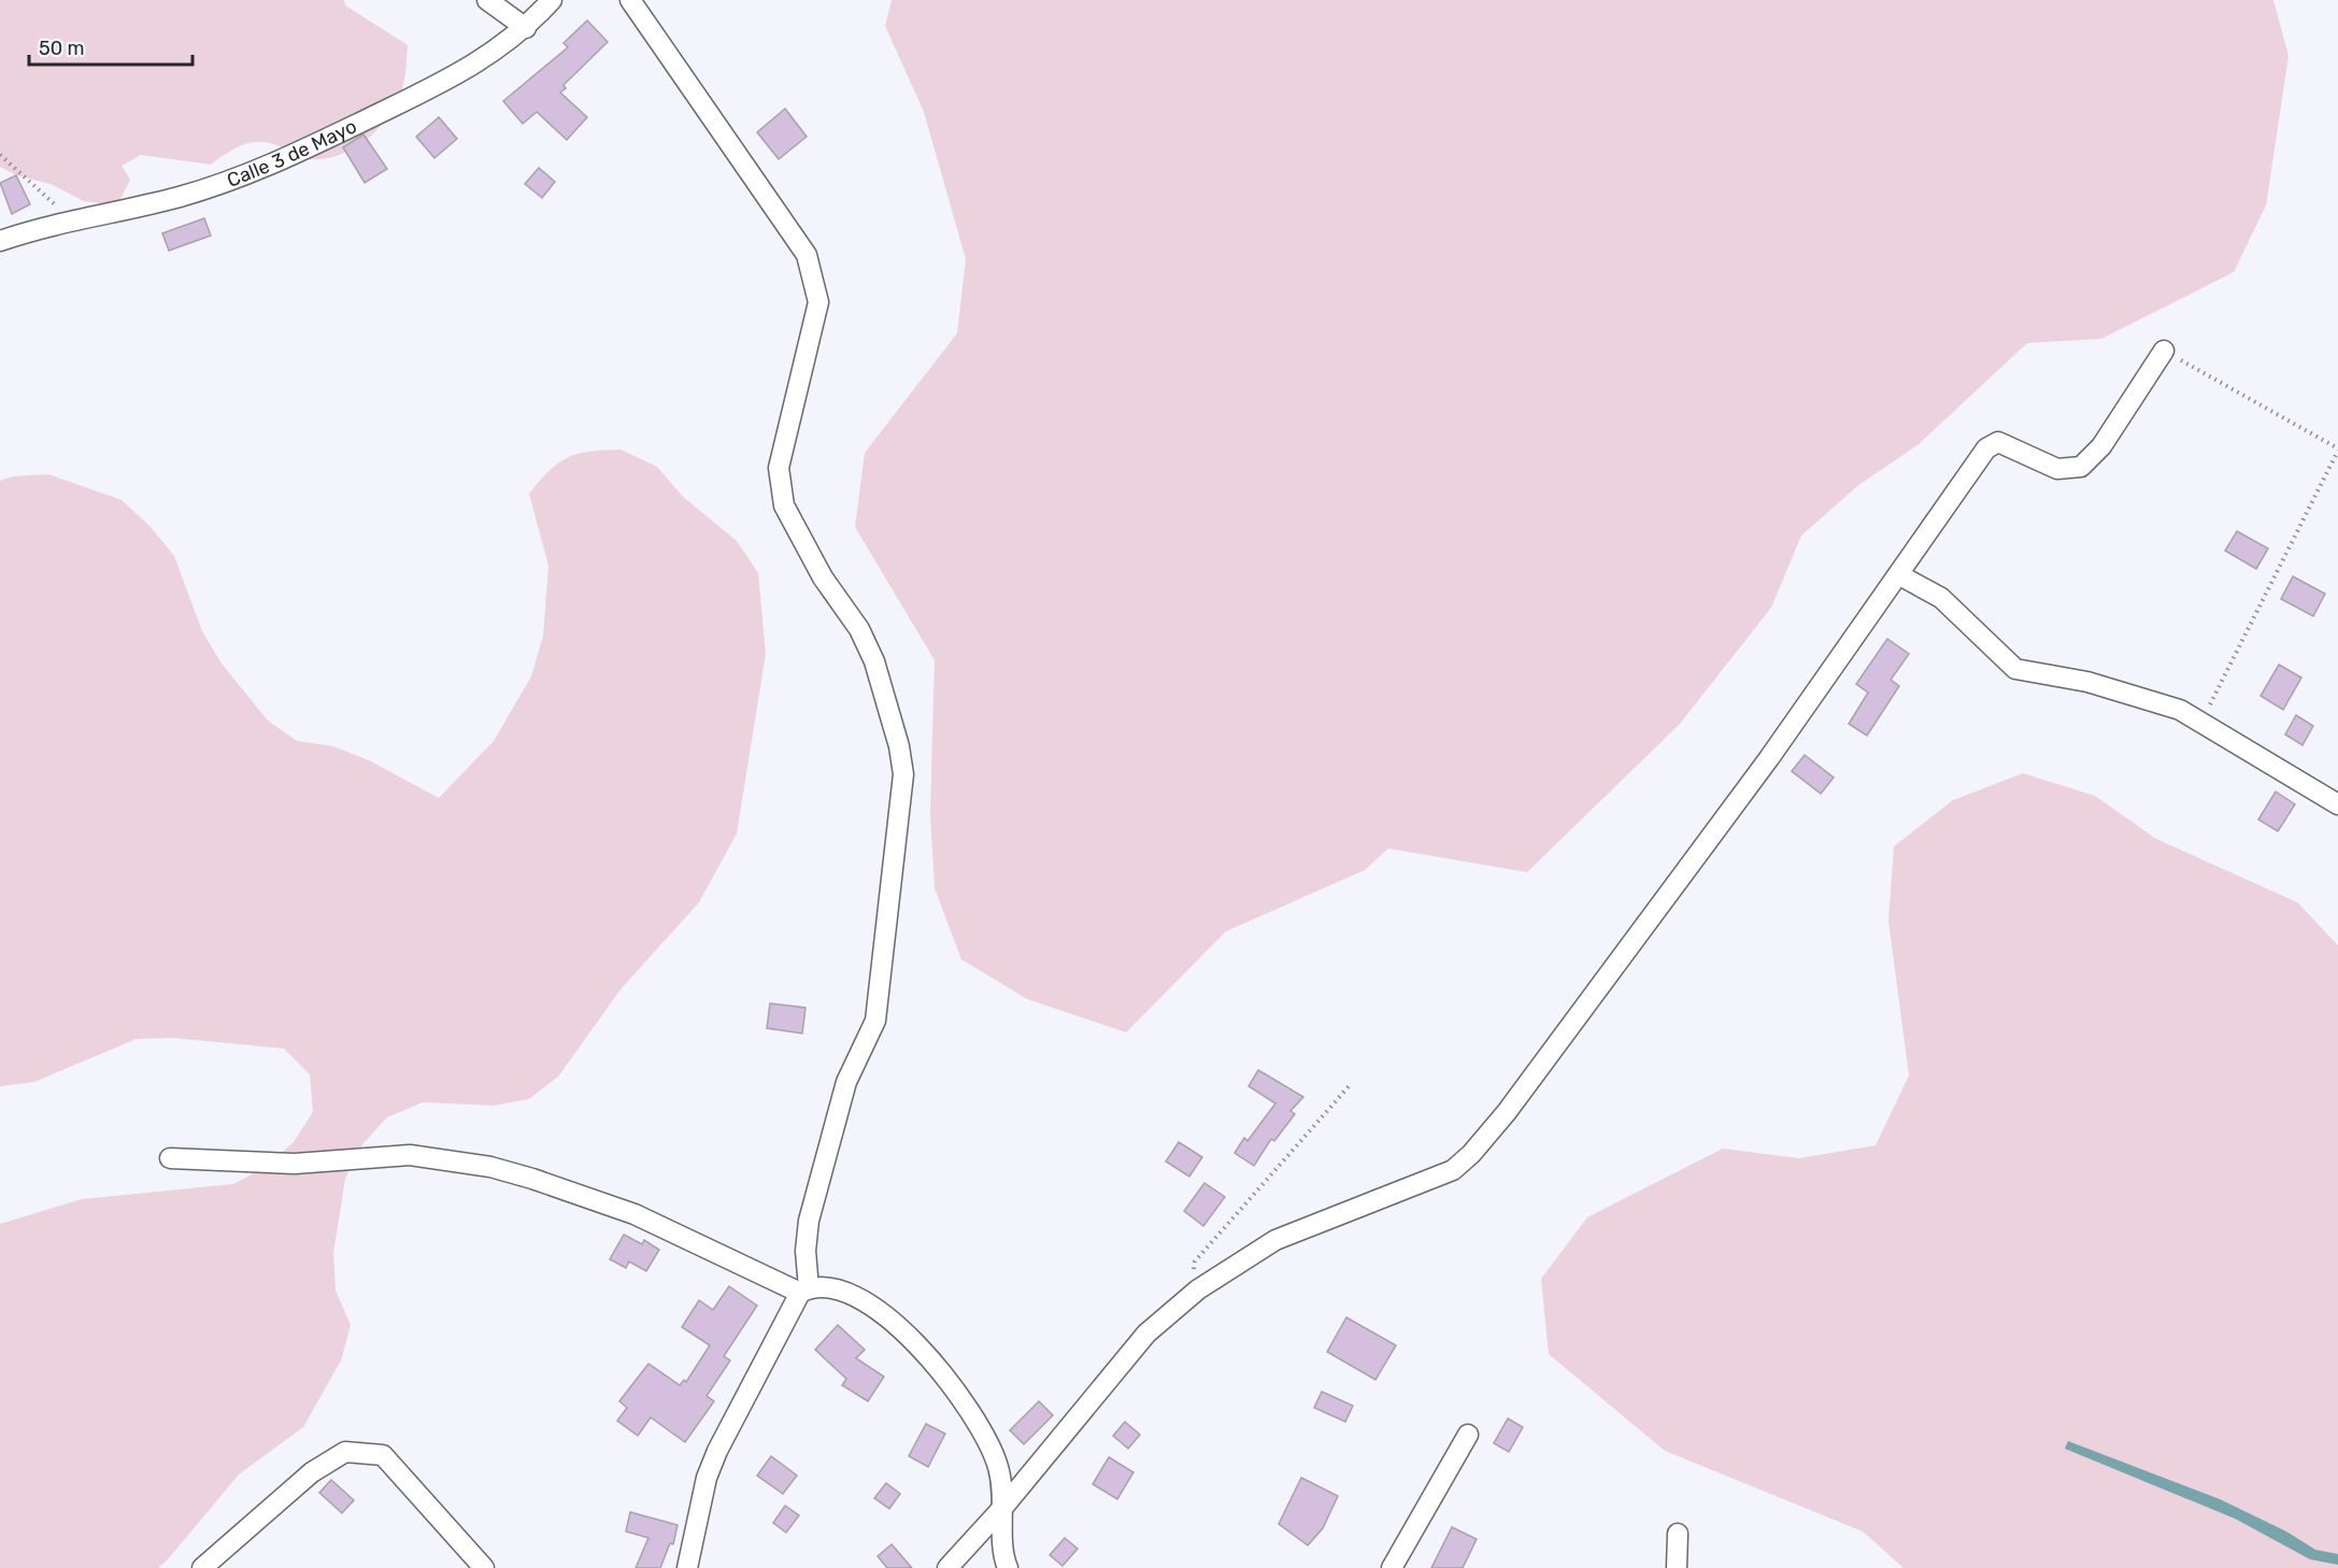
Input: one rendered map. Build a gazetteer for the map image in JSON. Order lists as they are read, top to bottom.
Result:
{
  "streets": {
    "street": ["Calle 3 de Mayo"]
  },
  "scale_bar": "50 m"
}
